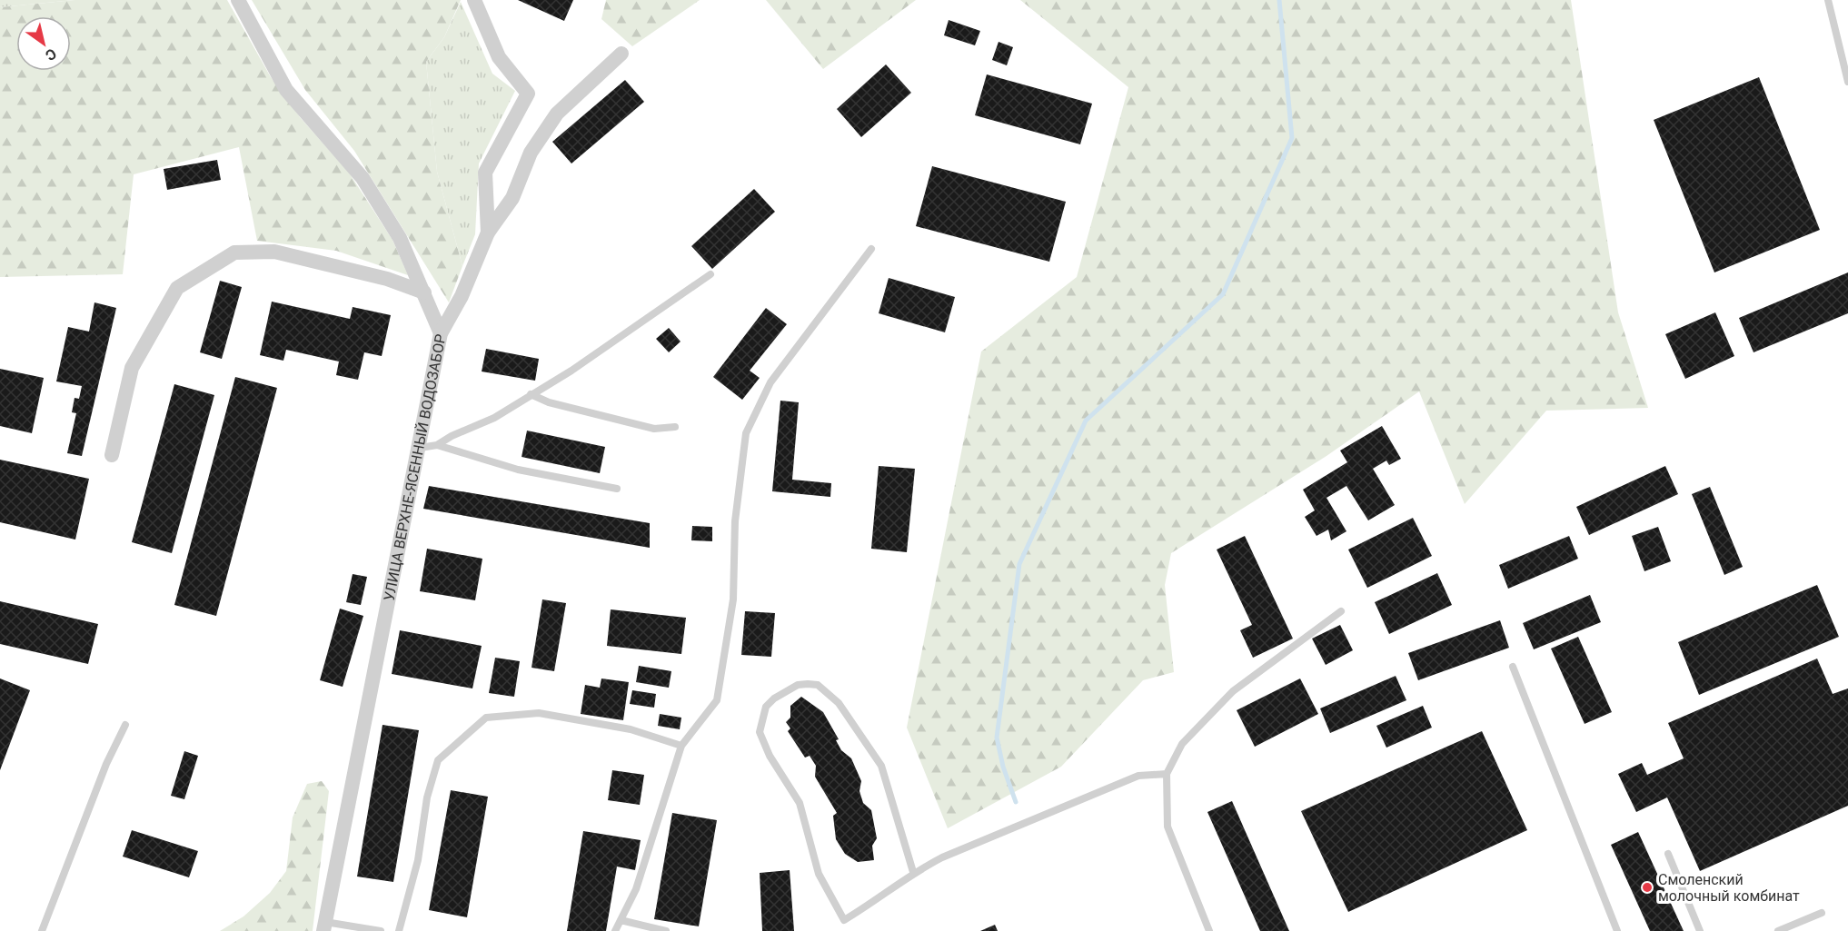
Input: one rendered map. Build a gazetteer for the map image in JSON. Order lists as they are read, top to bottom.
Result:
{
  "streets": {
    "street": ["УЛИЦА ВЕРХНЕ-ЯСЕННЫЙ ВОДОЗАБОР"]
  },
  "places": ["Смоленский молочный комбинат"],
  "north": "bottom right"
}
